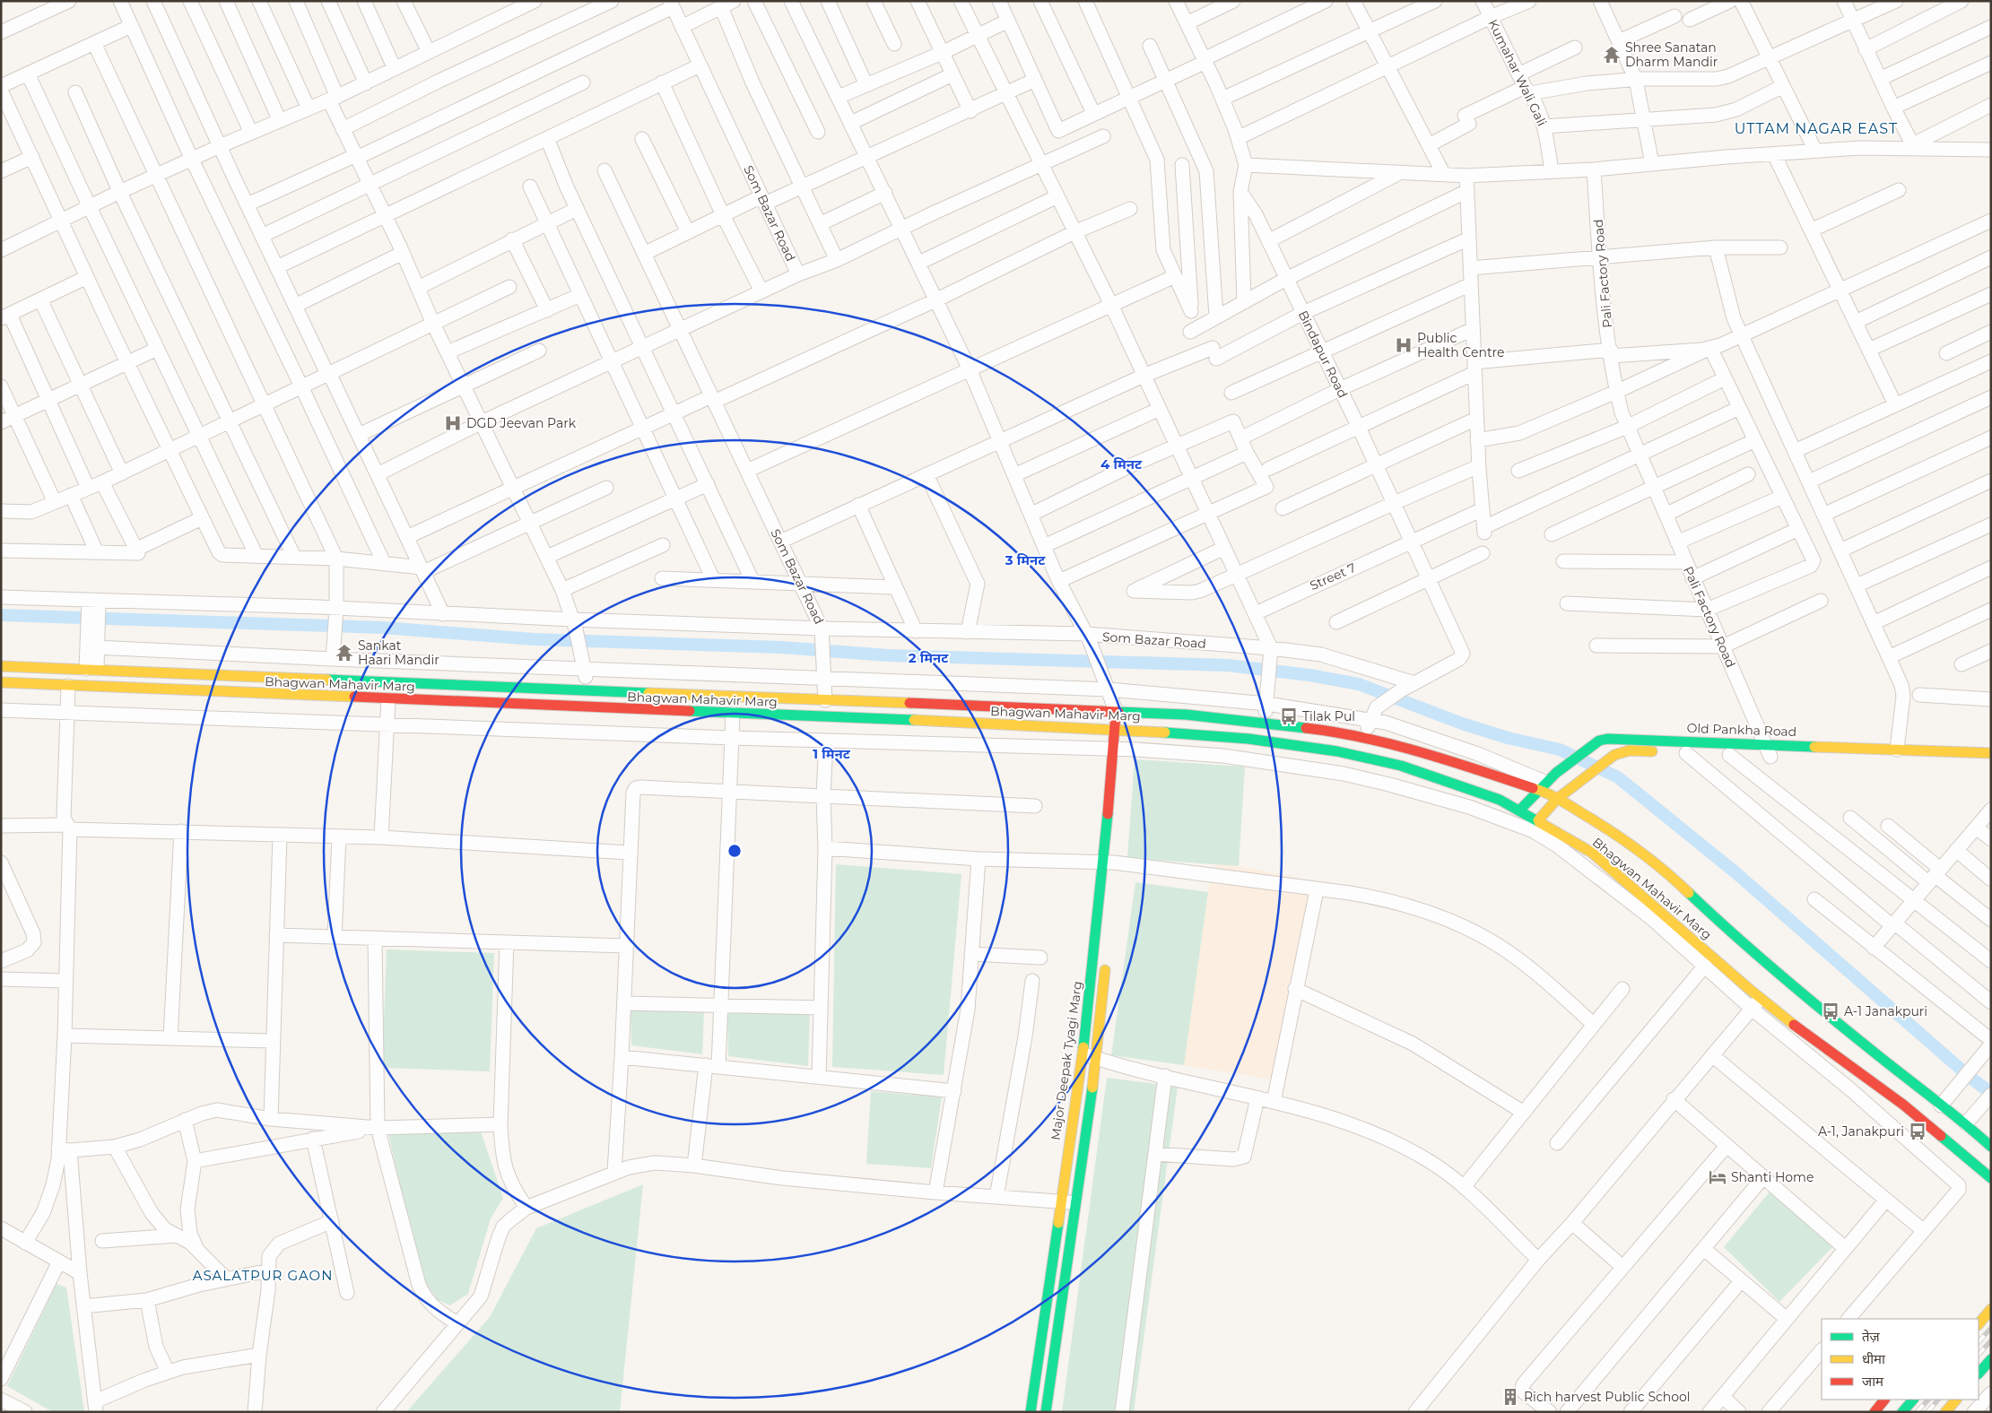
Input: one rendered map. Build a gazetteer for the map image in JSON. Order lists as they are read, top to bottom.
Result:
{
  "streets": {
    "main road": ["Bhagwan Mahavir Marg", "Old Pankha Road", "Major Deepak Tyagi Marg"],
    "street": [
      "Kumahar Wali Gali",
      "Som Bazar Road",
      "Pali Factory Road",
      "Bindapur Road",
      "Street 7"
    ]
  },
  "crossings": [
    ["Som Bazar Road", "Bindapur Road"],
    ["Pali Factory Road", "Old Pankha Road"],
    ["Bindapur Road", "Street 7"],
    ["Bhagwan Mahavir Marg", "Old Pankha Road"],
    ["Bhagwan Mahavir Marg", "Major Deepak Tyagi Marg"]
  ],
  "districts": ["UTTAM NAGAR EAST", "ASALATPUR GAON"],
  "places": {
    "temple": ["Shree Sanatan Dharm Mandir", "Sankat Haari Mandir"],
    "hospital": ["Public Health Centre", "DGD Jeevan Park"],
    "bus stop": ["Tilak Pul", "A-1 Janakpuri", "A-1, Janakpuri"],
    "hotel": ["Shanti Home"],
    "building": ["Rich harvest Public School"]
  },
  "legend": ["तेज़", "धीमा", "जाम"],
  "rings": [
    "4 मिनट",
    "3 मिनट",
    "2 मिनट",
    "1 मिनट"
  ]
}
